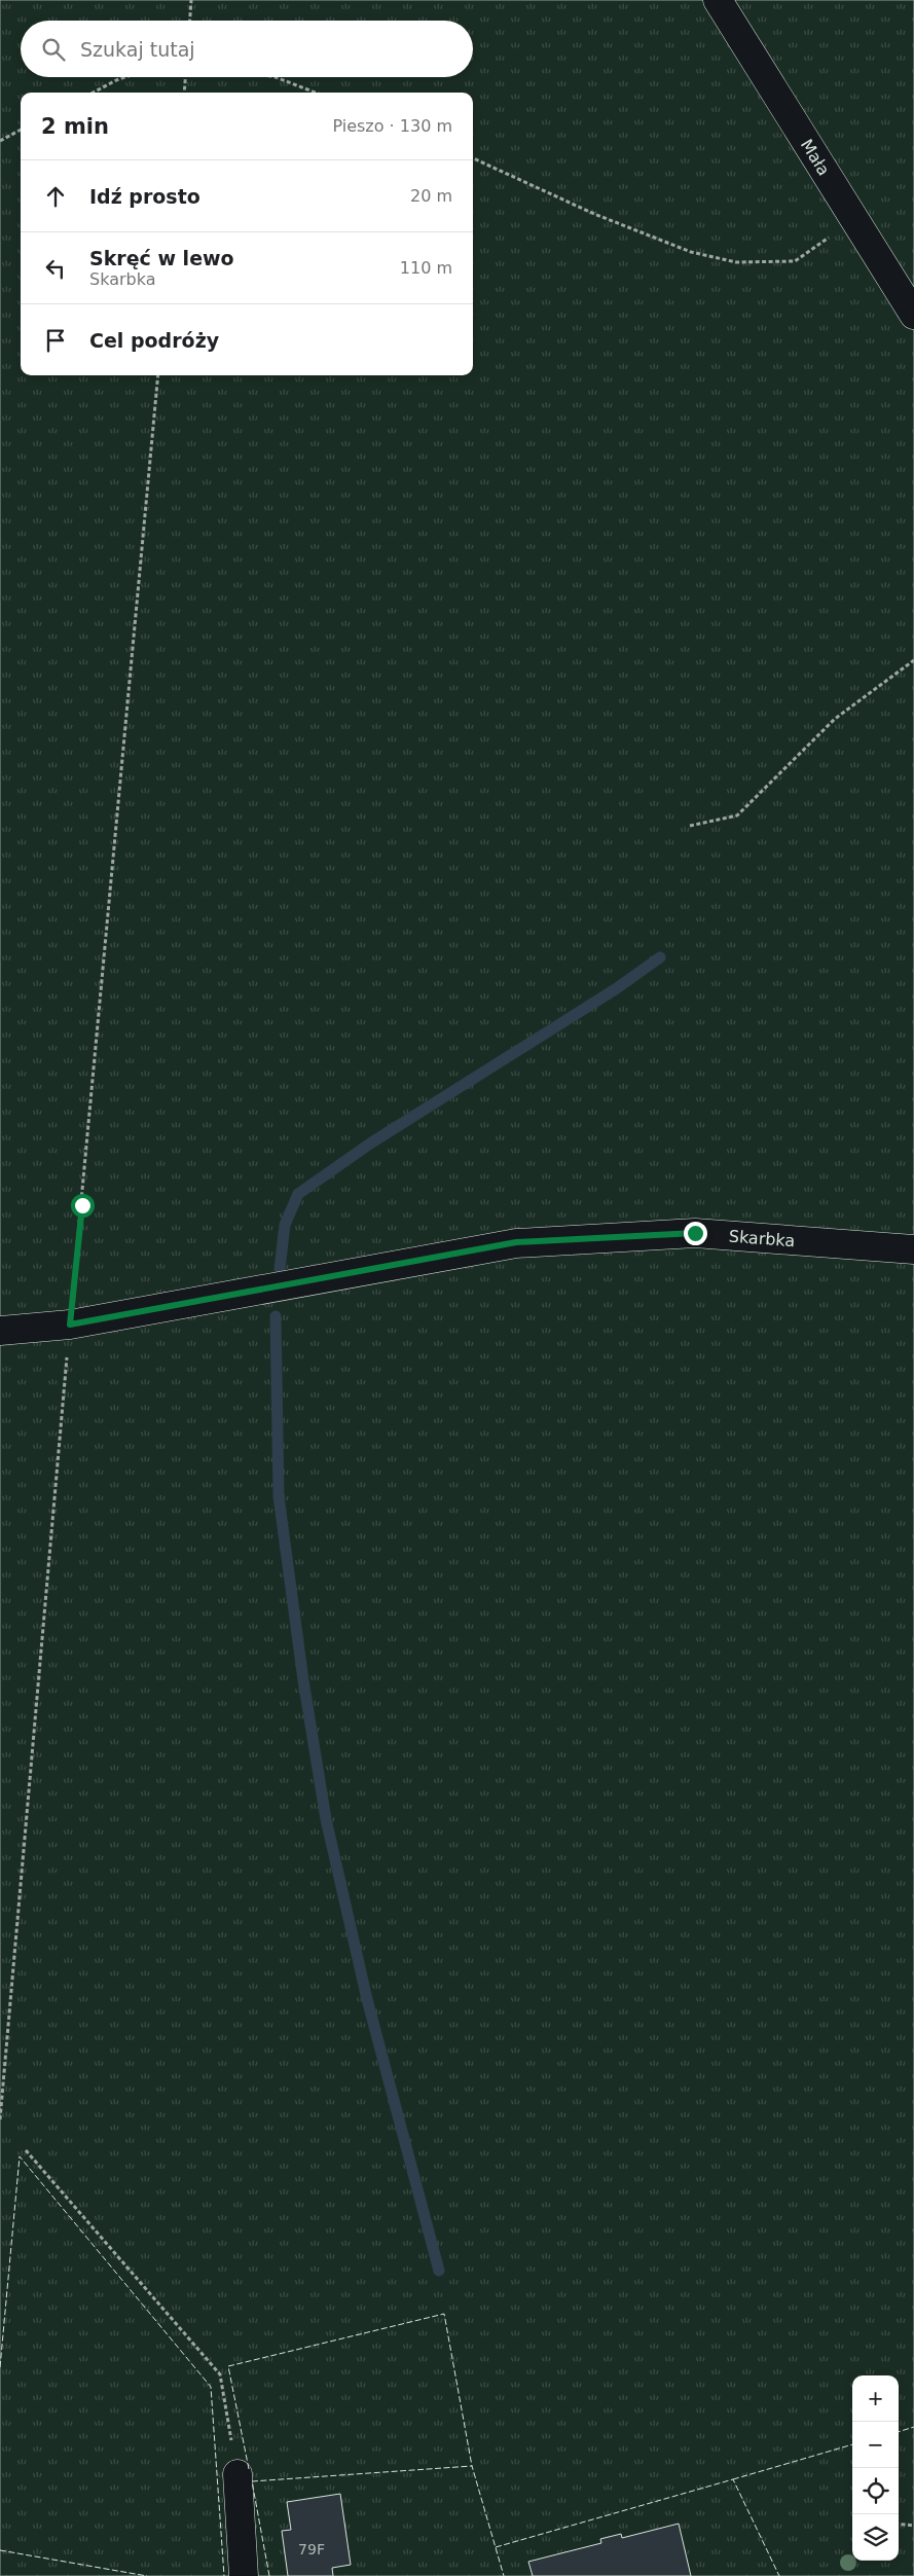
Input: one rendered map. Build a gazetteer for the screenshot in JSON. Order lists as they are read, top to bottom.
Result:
{
  "streets": {
    "street": ["Mała", "Skarbka"]
  },
  "house_numbers": ["79F"],
  "page": {
    "search": "Szukaj tutaj",
    "heading": ["2 min", "Pieszo · 130 m"],
    "list": [
      ["Idź prosto", "20 m"],
      ["Skręć w lewo", "Skarbka", "110 m"],
      "Cel podróży"
    ],
    "map_buttons": ["+", "−"]
  }
}
